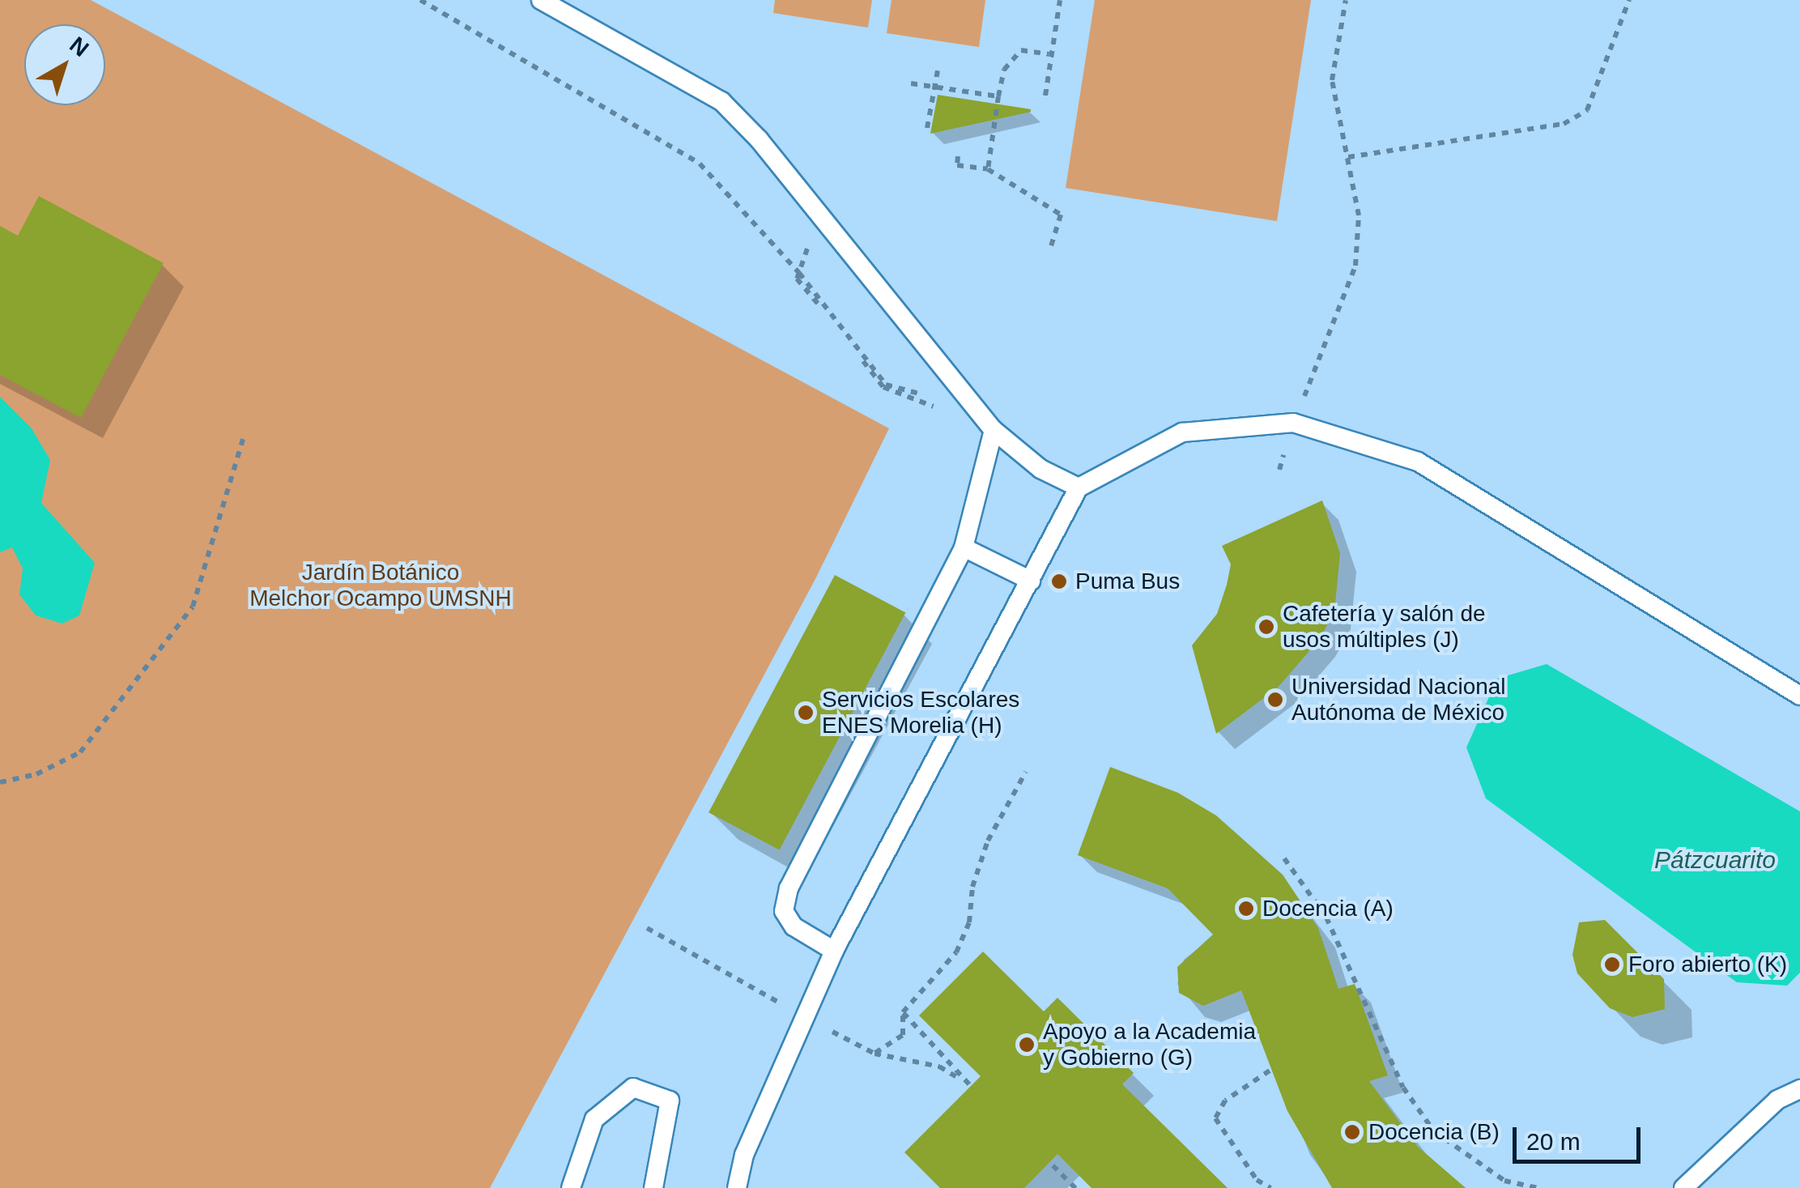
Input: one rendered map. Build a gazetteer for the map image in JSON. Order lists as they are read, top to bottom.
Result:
{
  "water": ["Pátzcuarito"],
  "parks": ["Jardín Botánico Melchor Ocampo UMSNH"],
  "places": [
    "Puma Bus",
    "Cafetería y salón de usos múltiples (J)",
    "Universidad Nacional Autónoma de México",
    "Servicios Escolares ENES Morelia (H)",
    "Docencia (A)",
    "Foro abierto (K)",
    "Apoyo a la Academia y Gobierno (G)",
    "Docencia (B)"
  ],
  "scale_bar": "20 m",
  "north": "top right"
}
